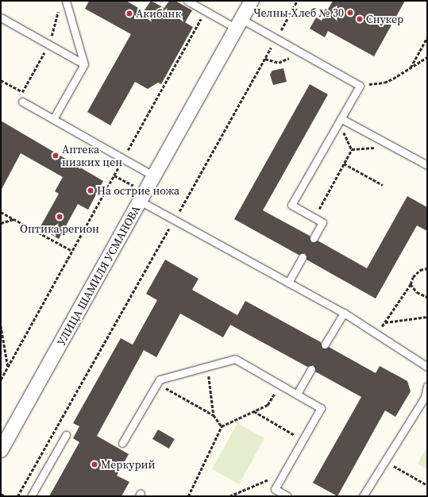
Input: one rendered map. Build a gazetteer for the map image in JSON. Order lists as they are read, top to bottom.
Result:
{
  "streets": {
    "street": ["УЛИЦА ШАМИЛЯ УСМАНОВА"]
  },
  "places": [
    "Челны-Хлеб № 30",
    "Акибанк",
    "Снукер",
    "Аптека низких цен",
    "На острие ножа",
    "Оптика регион",
    "Меркурий"
  ]
}
